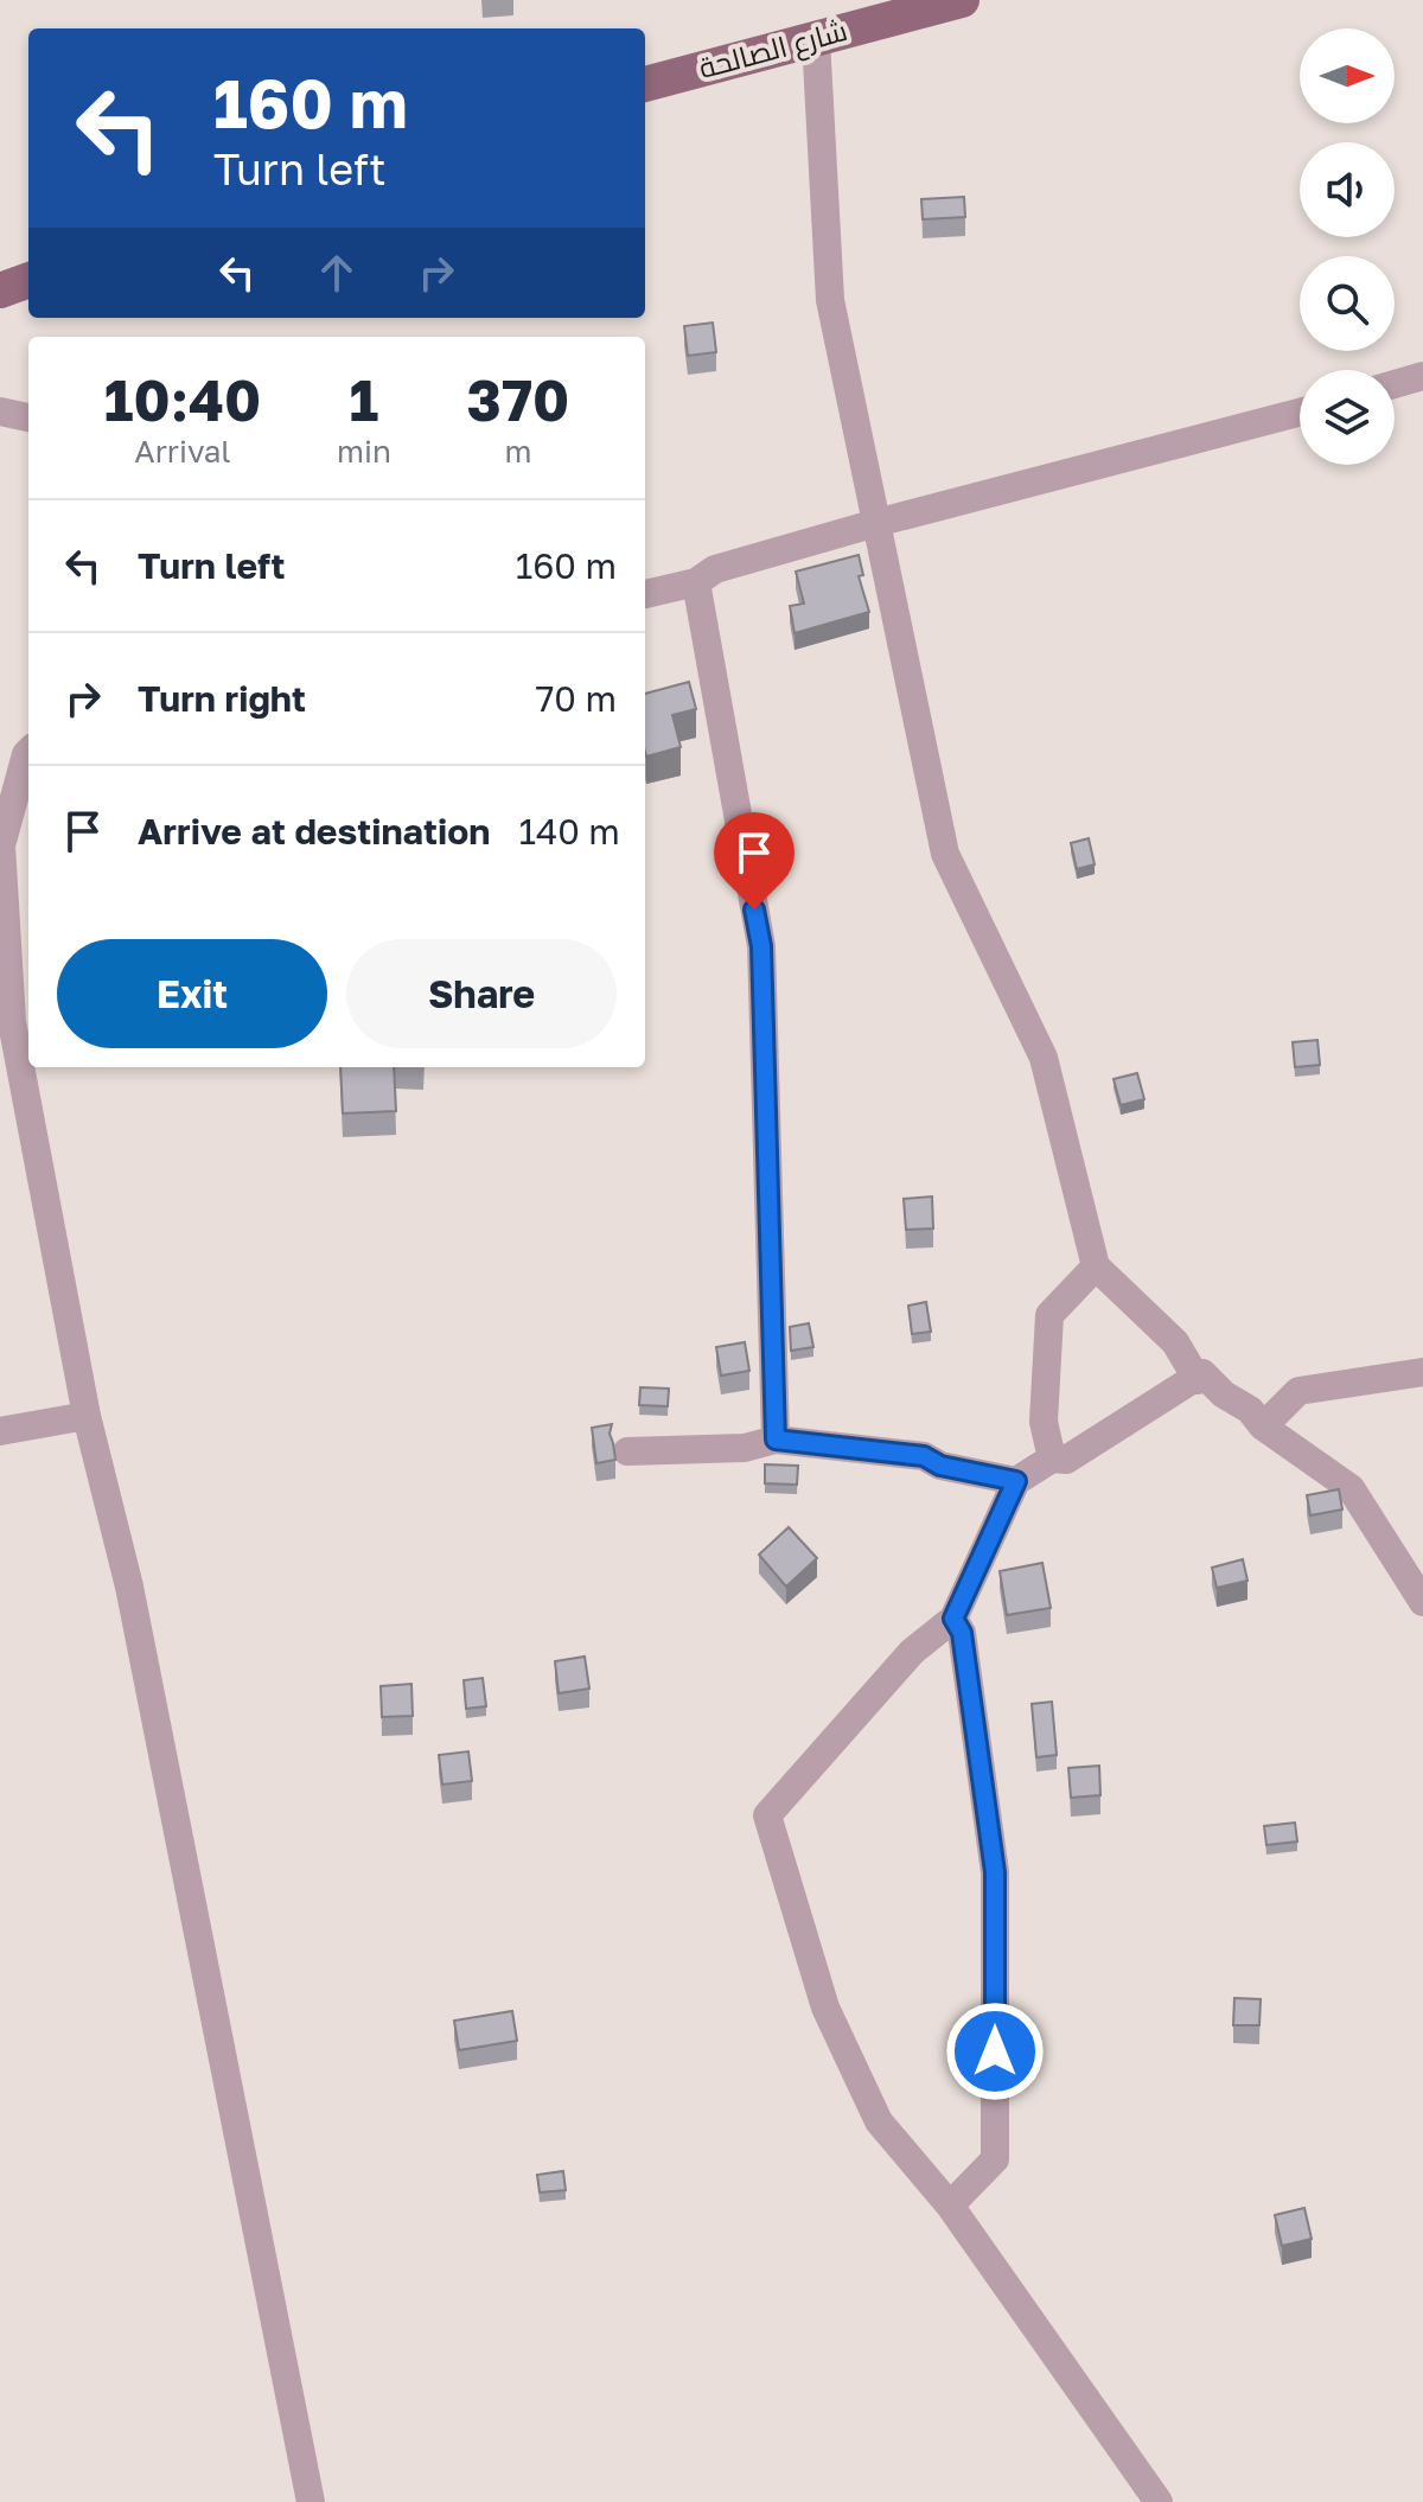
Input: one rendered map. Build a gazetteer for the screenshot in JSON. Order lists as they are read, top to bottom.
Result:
{
  "streets": {
    "main road": ["شارع الصالحة"]
  },
  "north": "right",
  "page": {
    "turn": ["160 m", "Turn left"],
    "eta": [
      "10:40",
      "Arrival",
      "1",
      "min",
      "370",
      "m"
    ],
    "list": [
      {
        "name": "Turn left",
        "value": "160 m"
      },
      {
        "name": "Turn right",
        "value": "70 m"
      },
      {
        "name": "Arrive at destination",
        "value": "140 m"
      }
    ],
    "buttons": ["Exit", "Share"]
  }
}
